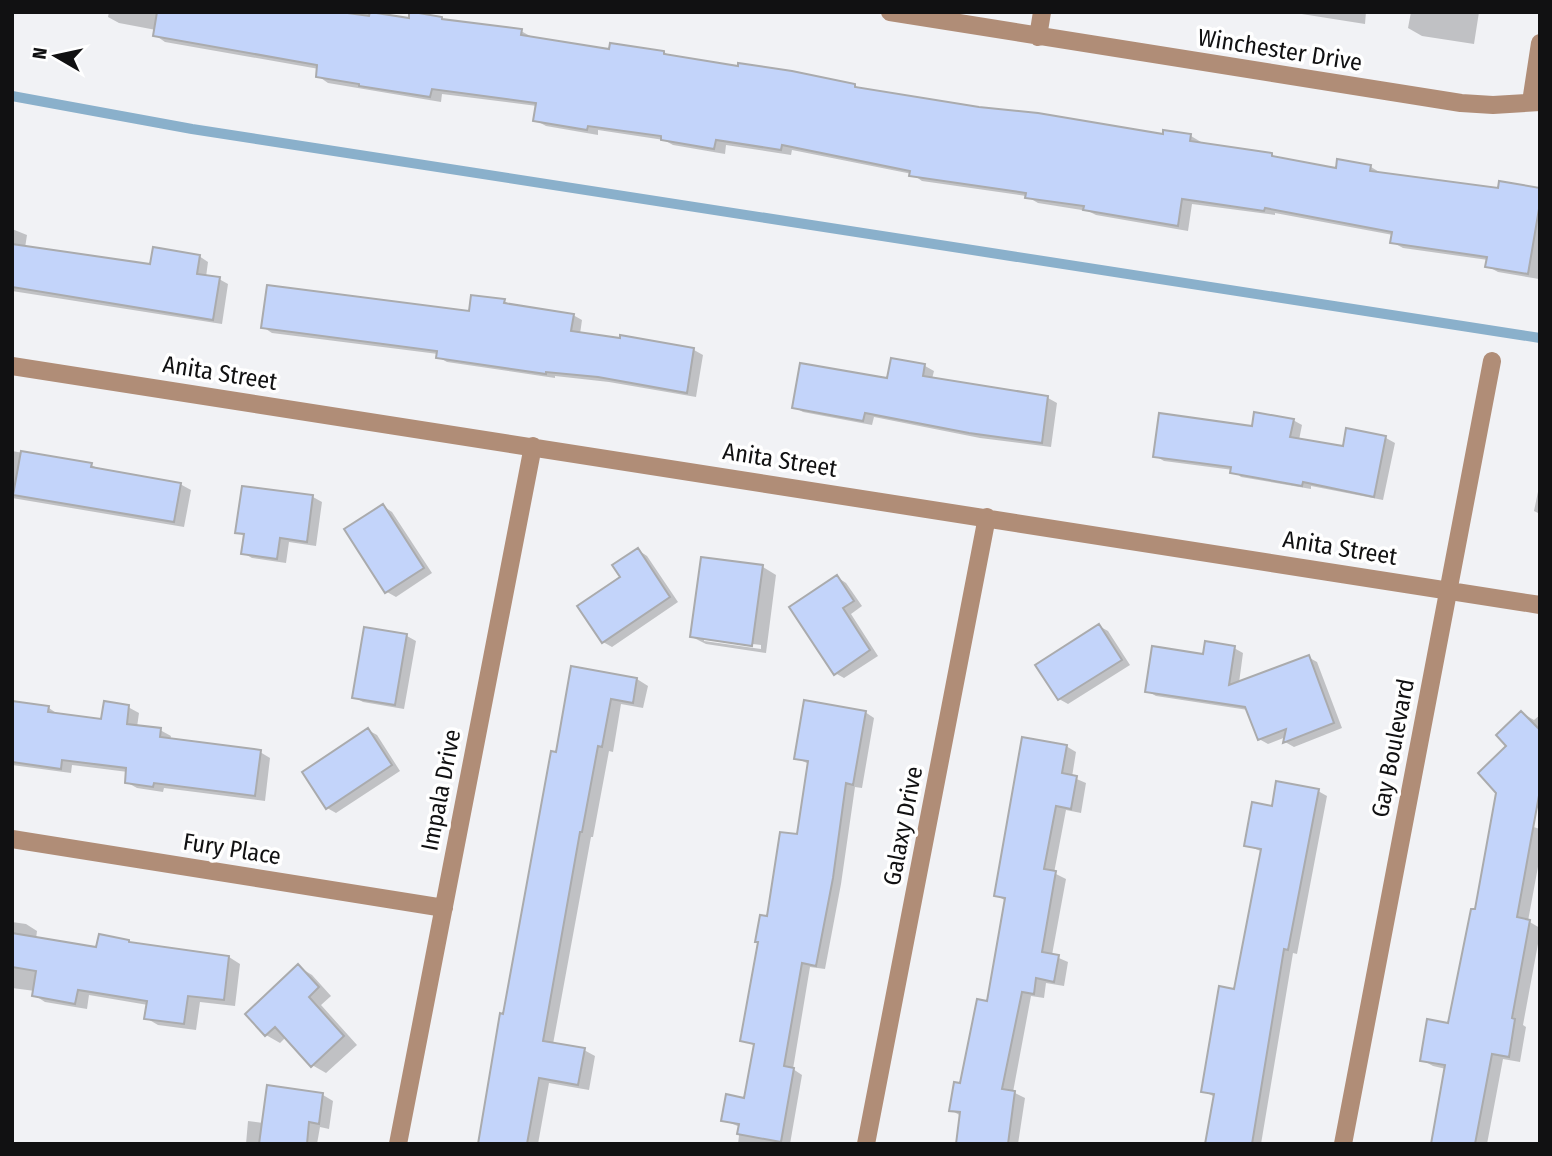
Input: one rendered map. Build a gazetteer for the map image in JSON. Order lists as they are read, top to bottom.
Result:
{
  "streets": {
    "street": [
      "Winchester Drive",
      "Anita Street",
      "Gay Boulevard",
      "Impala Drive",
      "Galaxy Drive",
      "Fury Place"
    ]
  },
  "crossings": [
    ["Anita Street", "Gay Boulevard"],
    ["Anita Street", "Impala Drive"],
    ["Anita Street", "Galaxy Drive"],
    ["Impala Drive", "Fury Place"]
  ],
  "north": "left"
}
